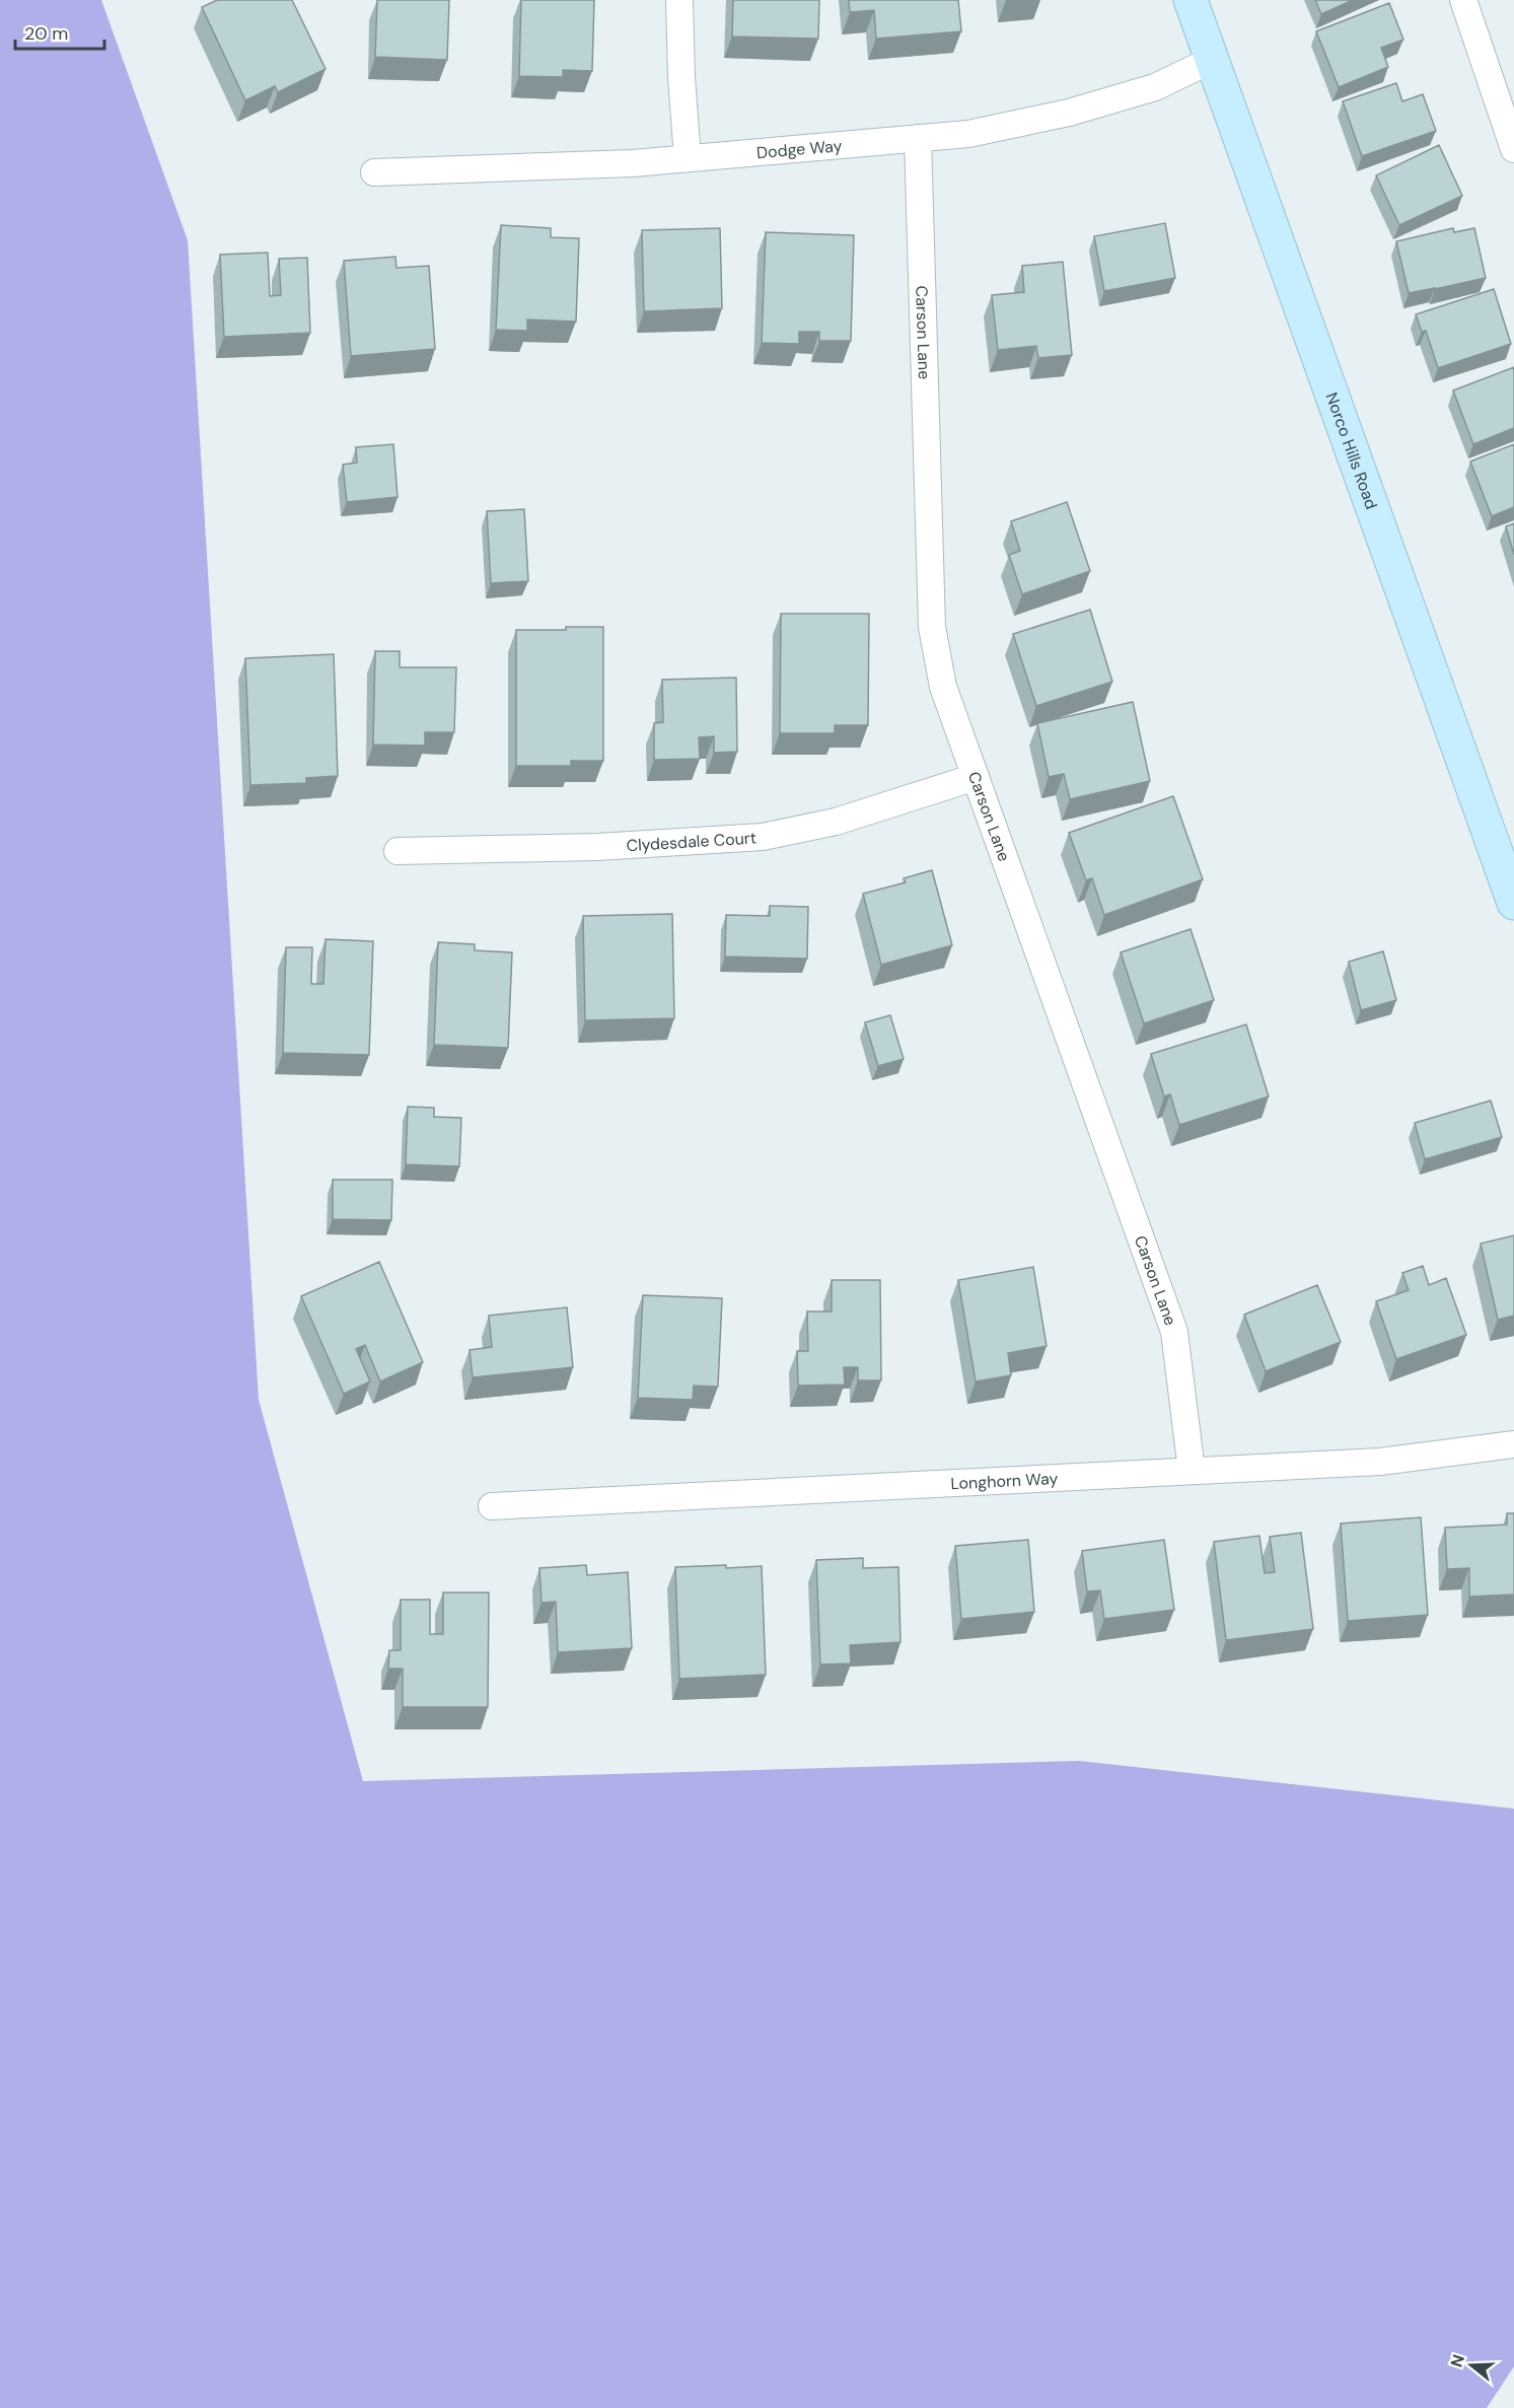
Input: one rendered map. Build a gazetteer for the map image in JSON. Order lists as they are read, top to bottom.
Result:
{
  "streets": {
    "street": [
      "Dodge Way",
      "Carson Lane",
      "Norco Hills Road",
      "Clydesdale Court",
      "Longhorn Way"
    ]
  },
  "crossings": [
    ["Dodge Way", "Carson Lane"],
    ["Dodge Way", "Norco Hills Road"],
    ["Carson Lane", "Clydesdale Court"],
    ["Carson Lane", "Longhorn Way"]
  ],
  "scale_bar": "20 m",
  "north": "left"
}
